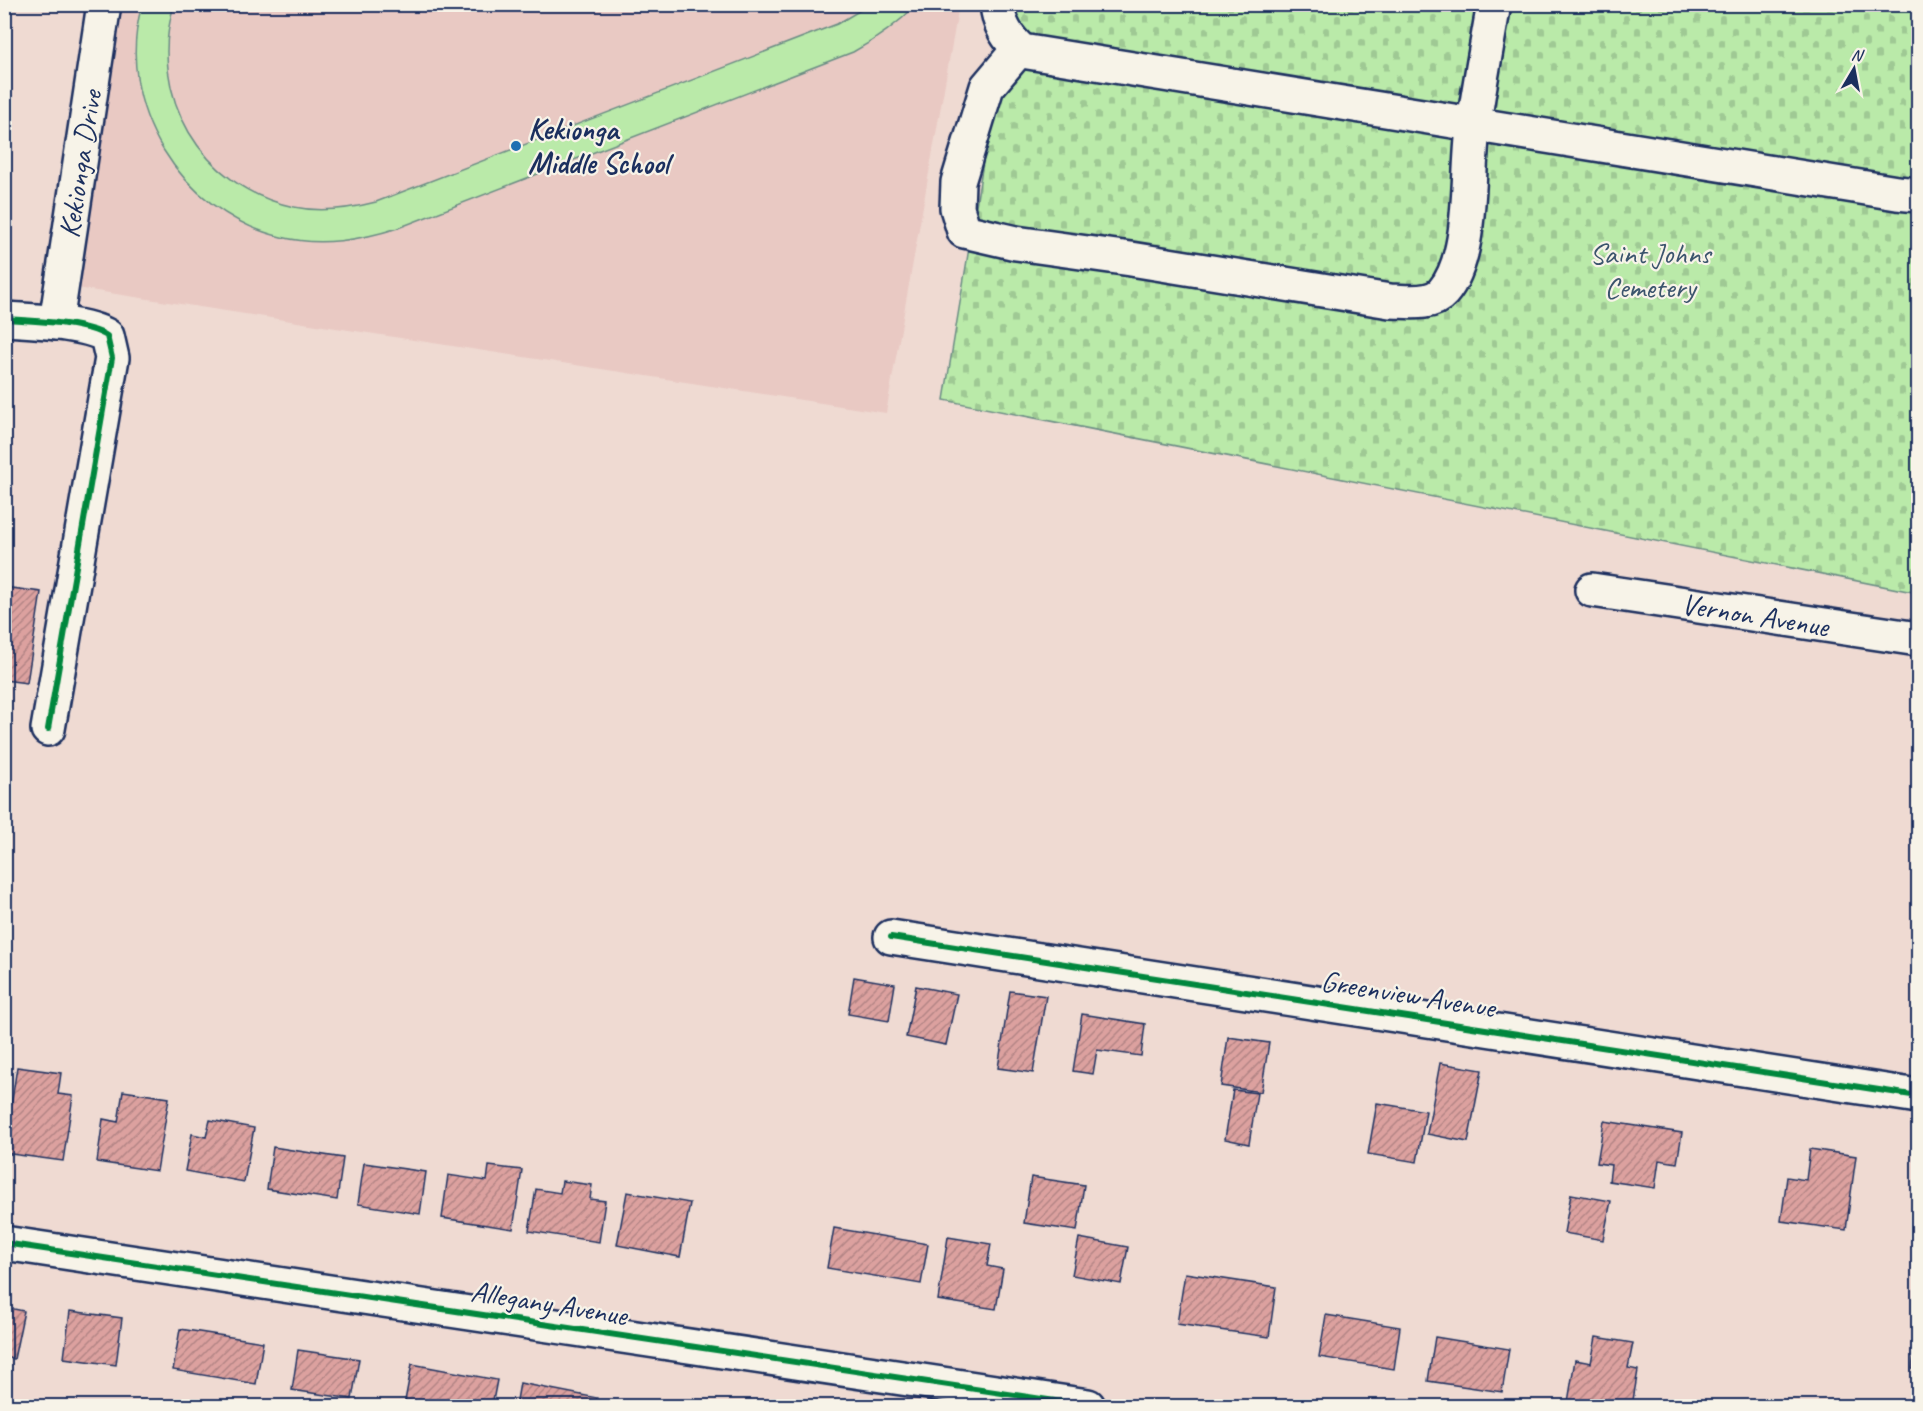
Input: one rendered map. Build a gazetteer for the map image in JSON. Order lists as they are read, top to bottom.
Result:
{
  "streets": {
    "street": [
      "Kekionga Drive",
      "Vernon Avenue",
      "Greenview Avenue",
      "Allegany Avenue"
    ]
  },
  "parks": ["Saint Johns Cemetery"],
  "places": ["Kekionga Middle School"],
  "north": "top"
}
